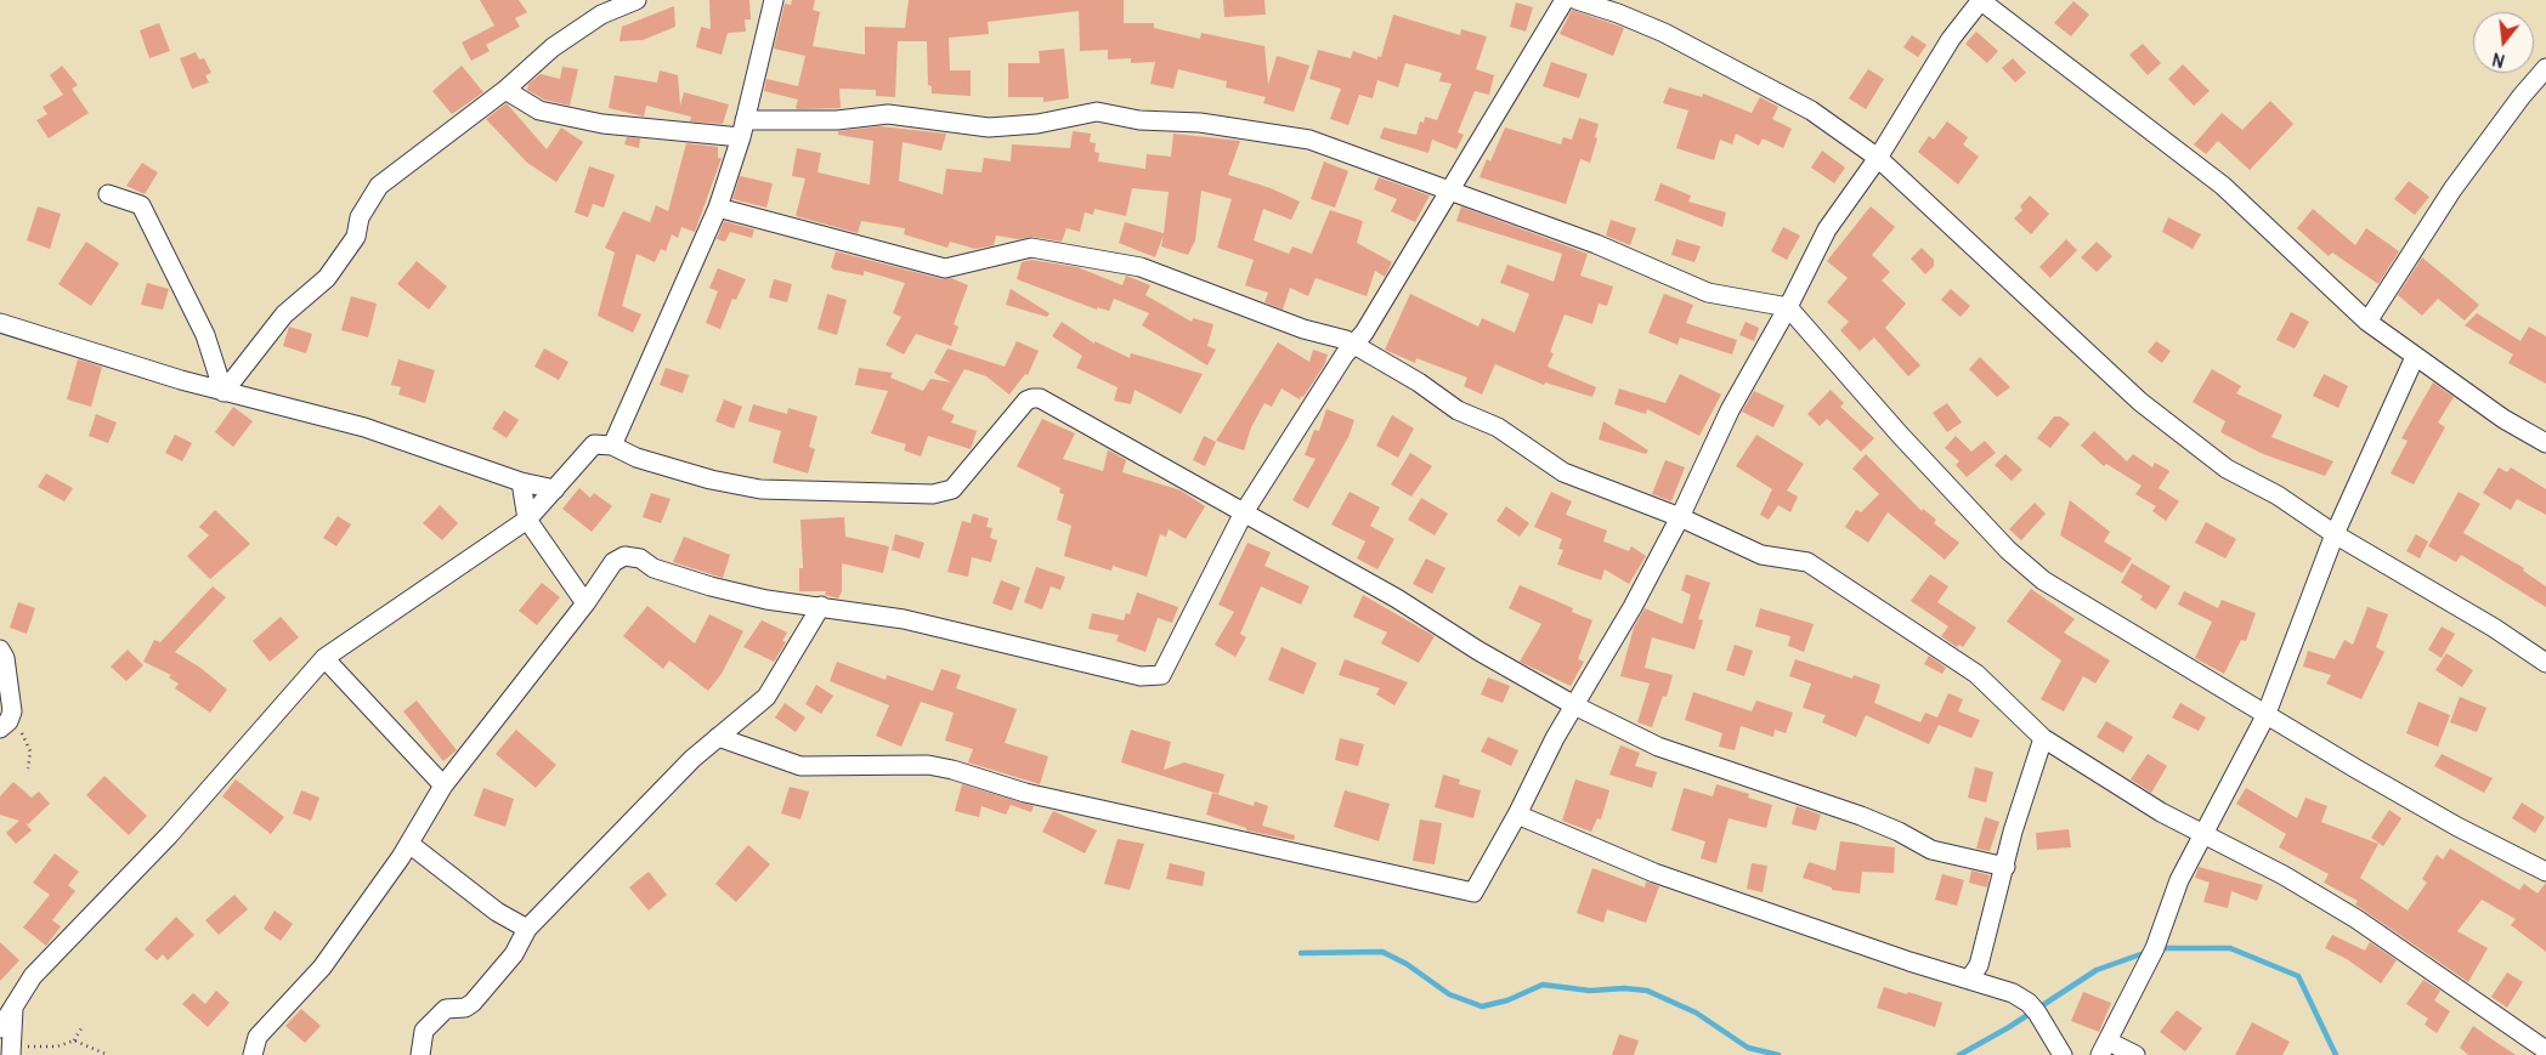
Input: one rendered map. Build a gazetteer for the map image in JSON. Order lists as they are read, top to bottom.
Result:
{
  "north": "bottom"
}
